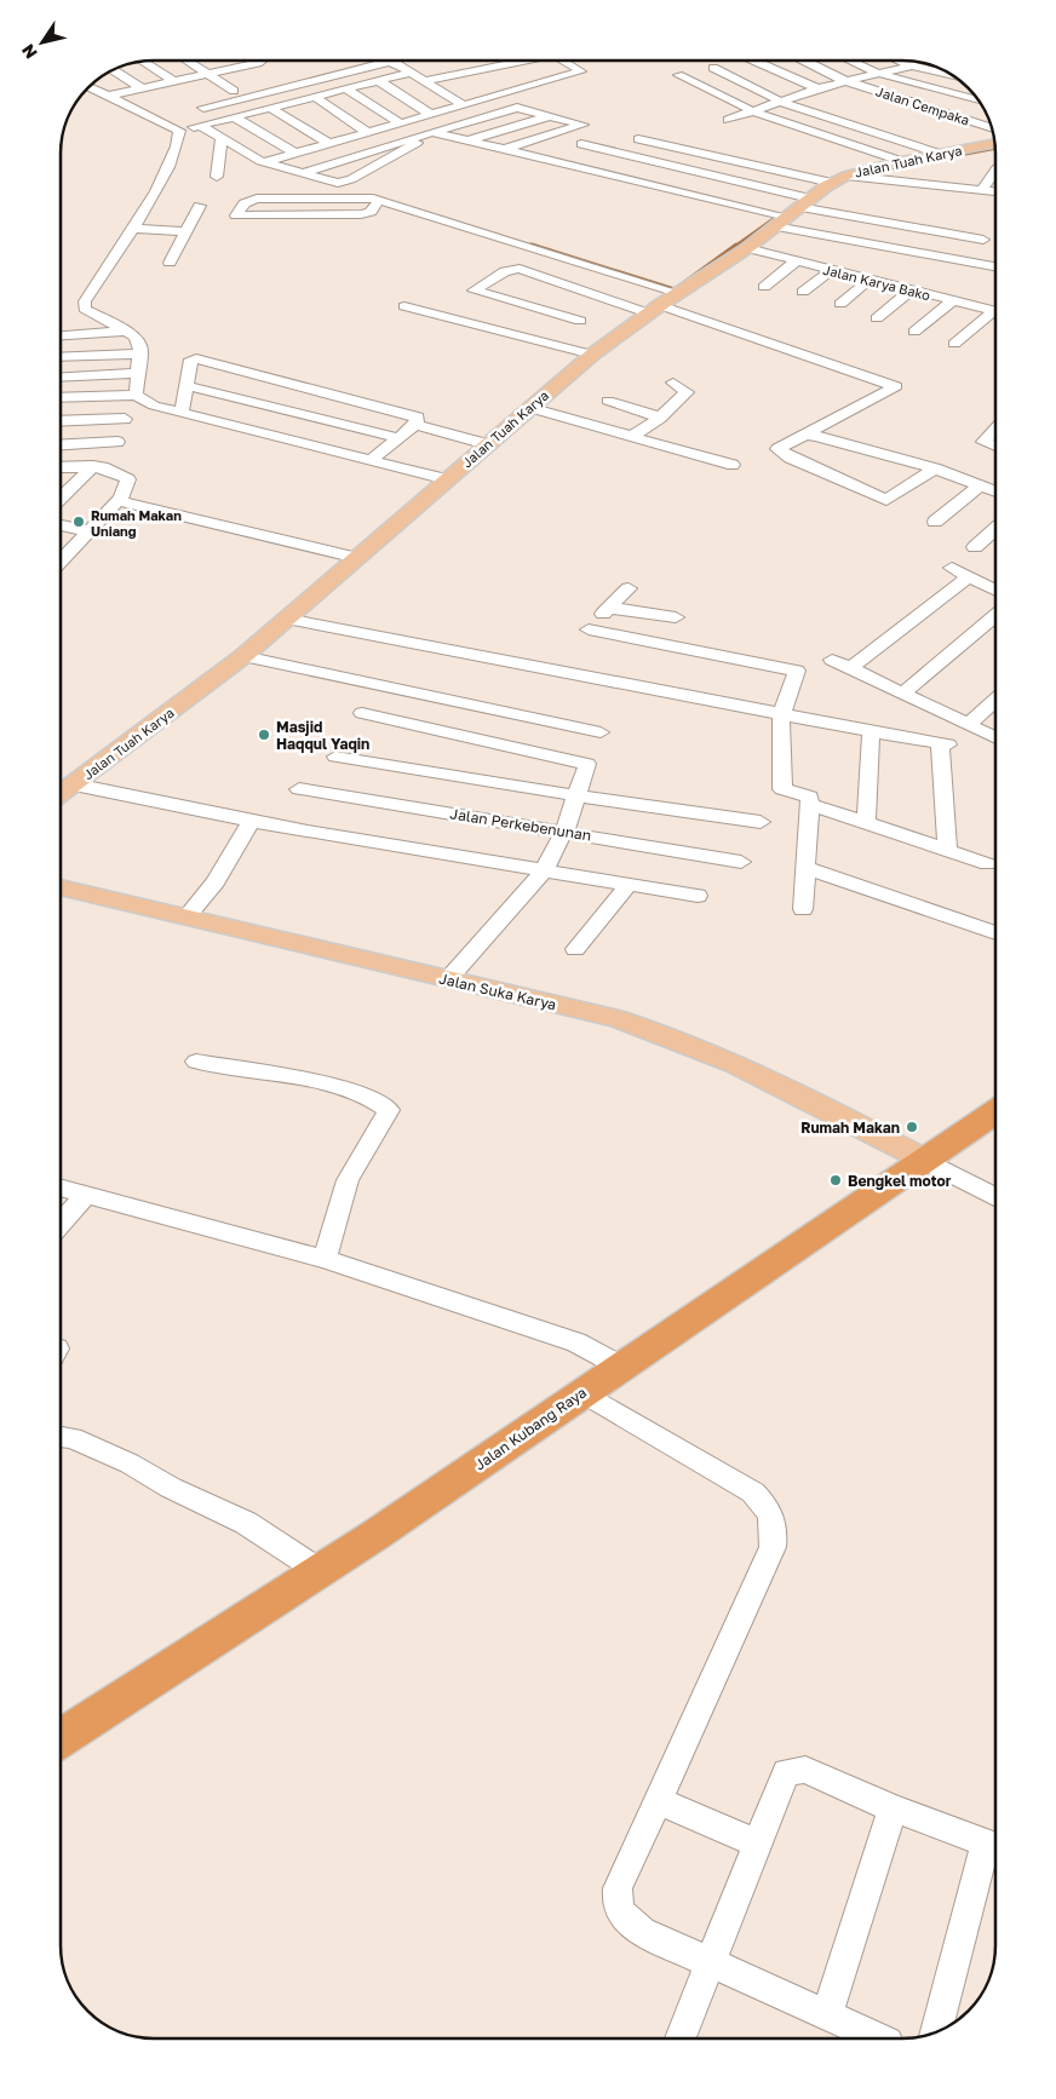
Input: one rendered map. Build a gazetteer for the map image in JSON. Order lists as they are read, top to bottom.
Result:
{
  "streets": {
    "highway": ["Jalan Kubang Raya"],
    "main road": ["Jalan Tuah Karya", "Jalan Suka Karya"],
    "street": ["Jalan Cempaka", "Jalan Karya Bako", "Jalan Perkebenunan"]
  },
  "crossings": [
    ["Jalan Tuah Karya", "Jalan Karya Bako"],
    ["Jalan Suka Karya", "Jalan Kubang Raya"]
  ],
  "places": [
    "Rumah Makan Uniang",
    "Masjid Haqqul Yaqin",
    "Rumah Makan",
    "Bengkel motor"
  ],
  "north": "bottom left"
}
